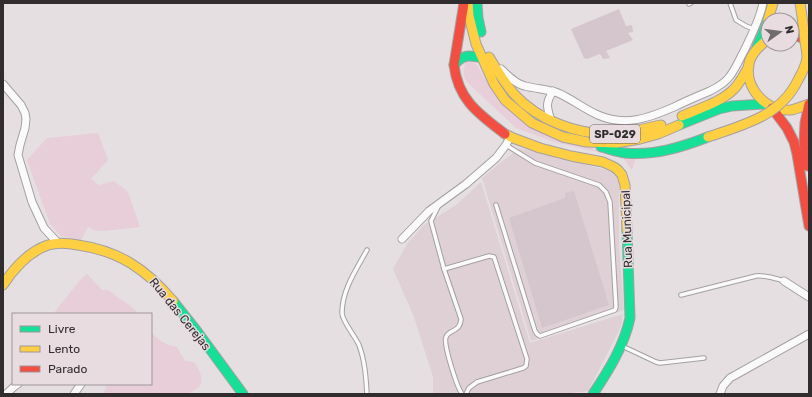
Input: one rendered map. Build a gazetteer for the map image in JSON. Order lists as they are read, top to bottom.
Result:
{
  "streets": {
    "main road": ["SP-029", "Rua Municipal", "Rua das Cerejas"]
  },
  "legend": ["Livre", "Lento", "Parado"],
  "north": "right"
}
